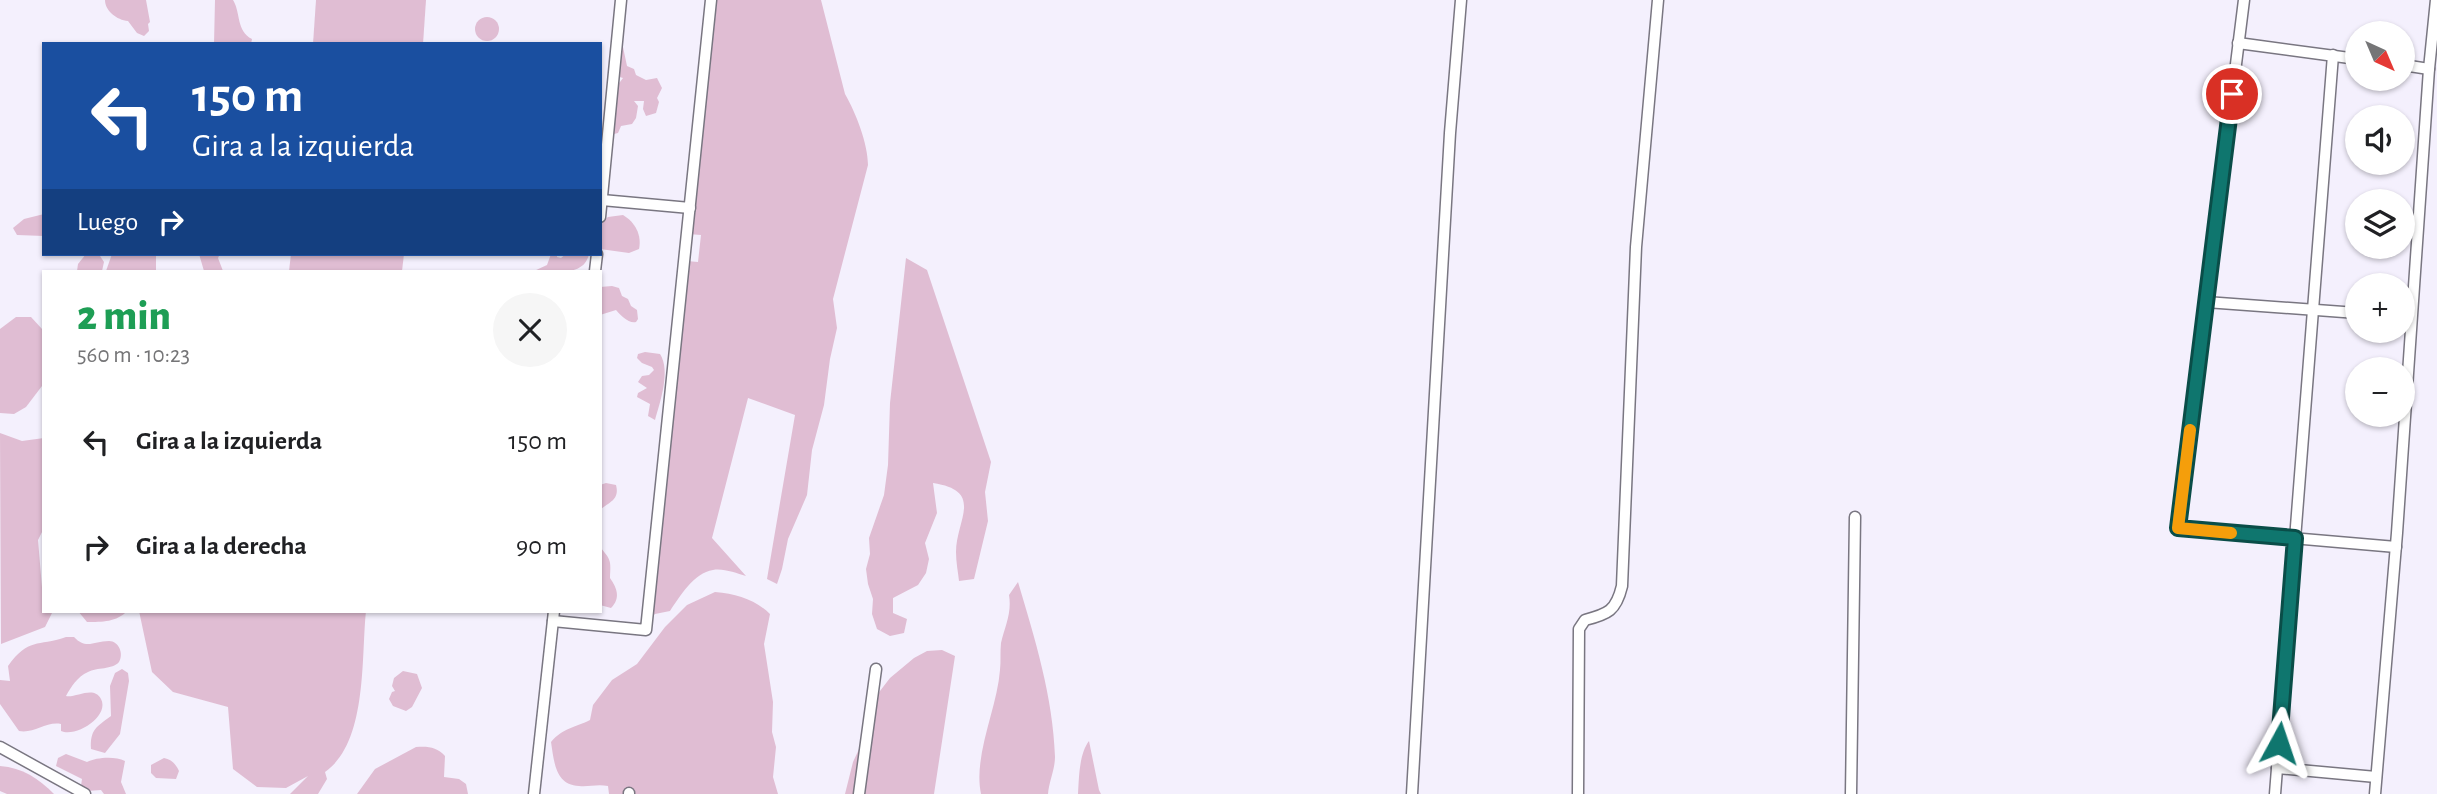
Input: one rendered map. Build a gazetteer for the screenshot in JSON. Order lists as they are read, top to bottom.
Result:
{
  "north": "bottom right",
  "page": {
    "map_buttons": ["+", "−"],
    "turn": ["150 m", "Gira a la izquierda"],
    "then": "Luego",
    "heading": ["2 min", "560 m · 10:23"],
    "list": [
      {
        "name": "Gira a la izquierda",
        "value": "150 m"
      },
      {
        "name": "Gira a la derecha",
        "value": "90 m"
      }
    ]
  }
}
